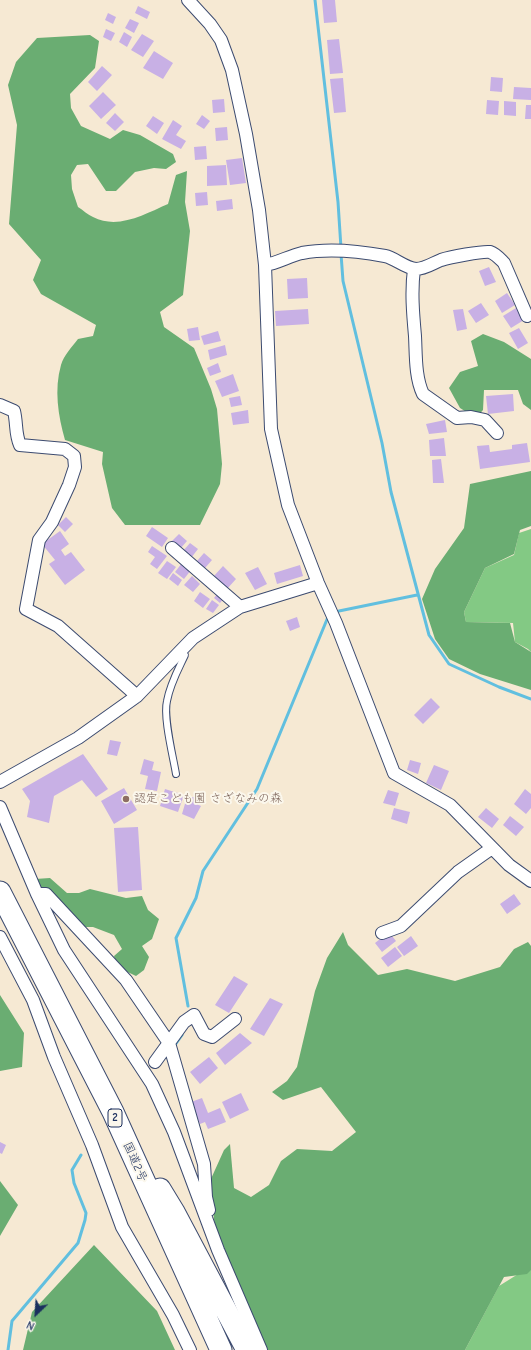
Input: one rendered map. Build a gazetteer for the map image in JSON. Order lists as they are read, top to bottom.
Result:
{
  "streets": {
    "highway": ["2", "国道2号"]
  },
  "places": ["認定こども園 さざなみの森"],
  "north": "bottom left"
}
